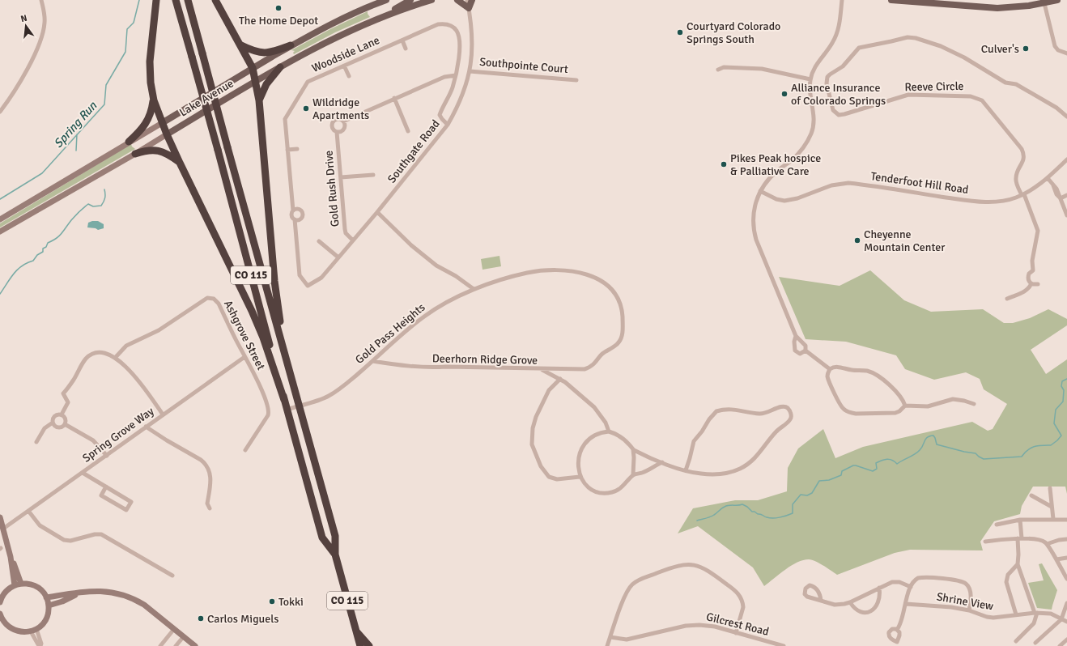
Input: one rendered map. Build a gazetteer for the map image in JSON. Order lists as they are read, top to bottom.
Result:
{
  "streets": {
    "highway": ["CO 115"],
    "main road": ["Lake Avenue"],
    "street": [
      "Woodside Lane",
      "Southpointe Court",
      "Reeve Circle",
      "Southgate Road",
      "Tenderfoot Hill Road",
      "Gold Rush Drive",
      "Gold Pass Heights",
      "Ashgrove Street",
      "Deerhorn Ridge Grove",
      "Spring Grove Way",
      "Shrine View",
      "Gilcrest Road"
    ]
  },
  "crossings": [
    ["Woodside Lane", "Southgate Road"],
    ["Southpointe Court", "Southgate Road"],
    ["Reeve Circle", "Tenderfoot Hill Road"],
    ["Southgate Road", "Gold Rush Drive"],
    ["CO 115", "Gold Pass Heights"],
    ["Gold Pass Heights", "Deerhorn Ridge Grove"],
    ["Ashgrove Street", "Spring Grove Way"]
  ],
  "water": ["Spring Run"],
  "places": [
    "The Home Depot",
    "Courtyard Colorado Springs South",
    "Culver's",
    "Alliance Insurance of Colorado Springs",
    "Wildridge Apartments",
    "Pikes Peak hospice & Palliative Care",
    "Cheyenne Mountain Center",
    "Tokki",
    "Carlos Miguels"
  ],
  "north": "top"
}
